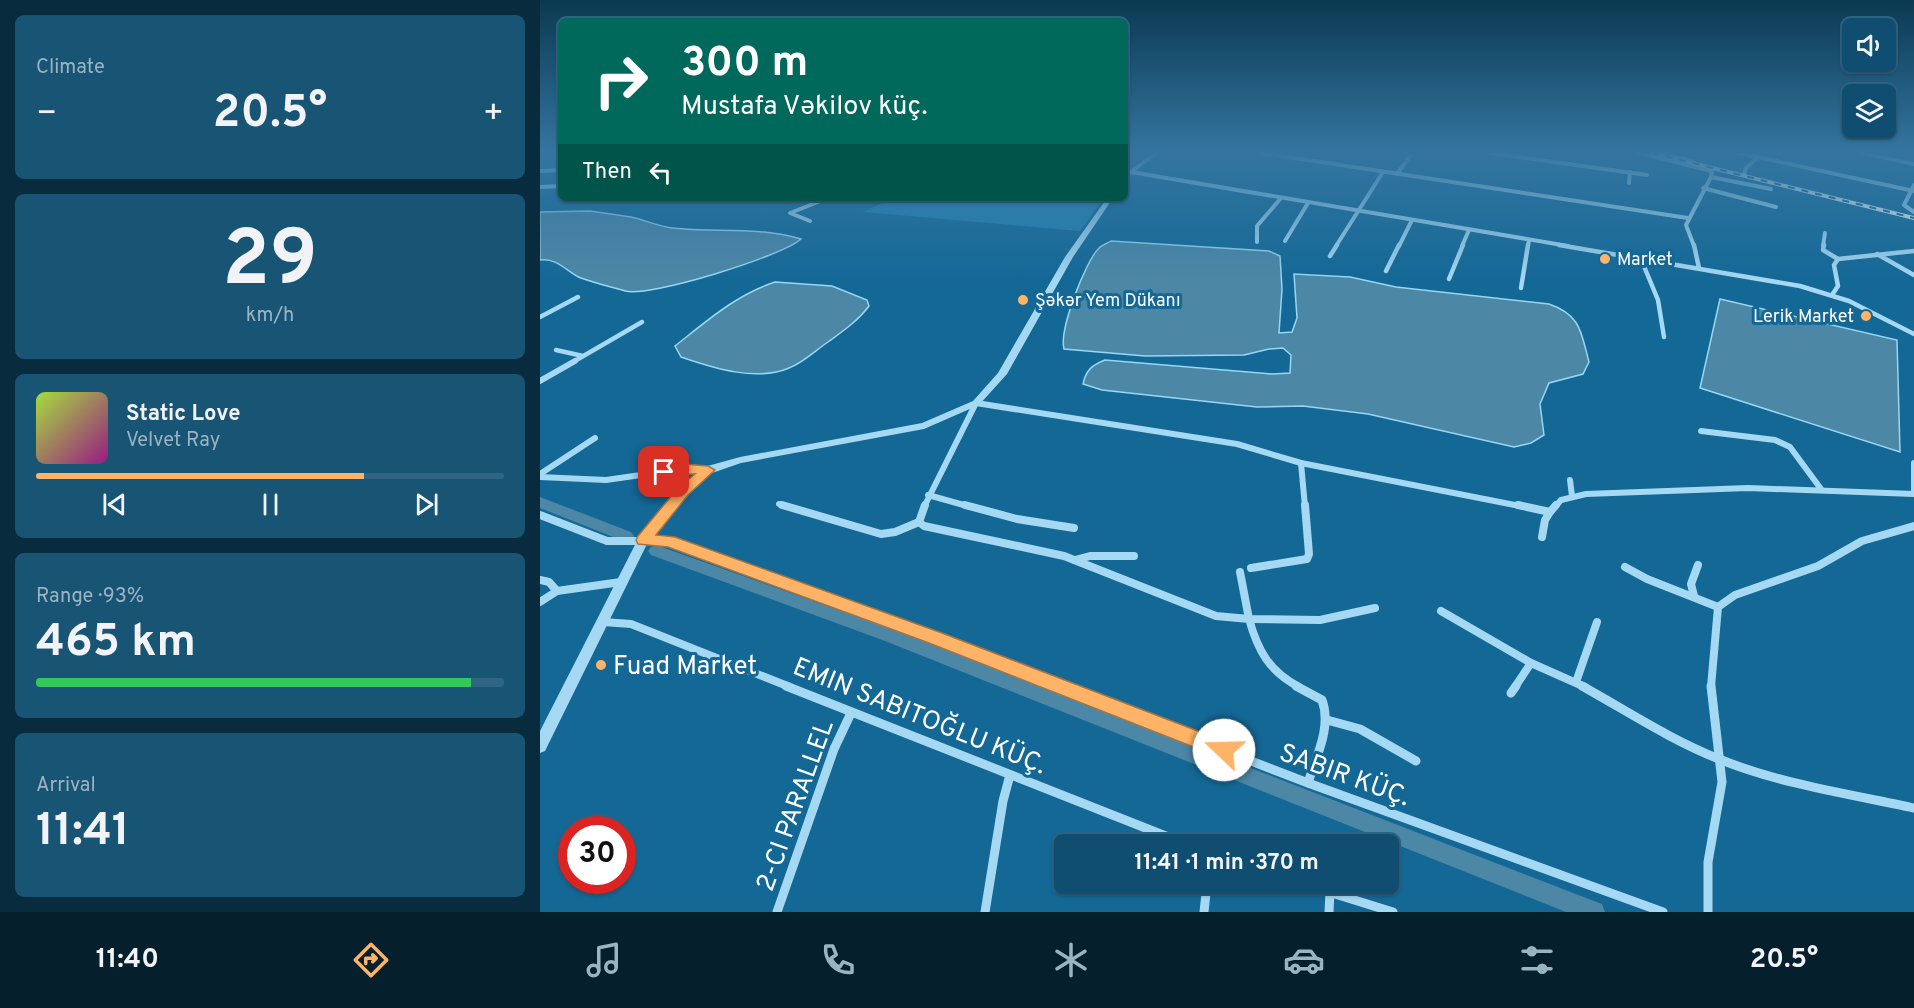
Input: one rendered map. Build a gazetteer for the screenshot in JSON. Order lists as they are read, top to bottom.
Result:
{
  "streets": {
    "street": ["EMIN SABITOĞLU KÜÇ.", "SABIR KÜÇ.", "2-CI PARALLEL"]
  },
  "crossings": [
    ["EMIN SABITOĞLU KÜÇ.", "2-CI PARALLEL"]
  ],
  "places": [
    "Market",
    "Şəkər Yem Dükanı",
    "Lerik Market",
    "Fuad Market"
  ],
  "page": {
    "tile": [
      "Climate",
      ["29", "km/h"],
      ["Range · 93%", "465 km"],
      ["Arrival", "11:41"]
    ],
    "turn": ["300 m", "Mustafa Vəkilov küç."],
    "heat": ["−", "20.5°", "+"],
    "then": "Then",
    "song": ["Static Love", "Velvet Ray"],
    "limit": "30",
    "trip": "11:41 · 1 min · 370 m",
    "tabs": ["11:40", "20.5°"]
  }
}
